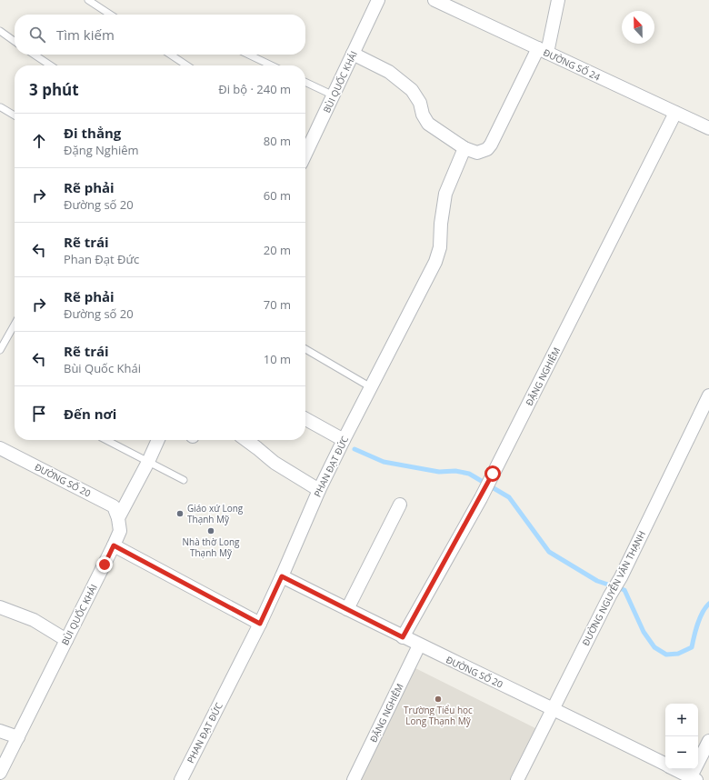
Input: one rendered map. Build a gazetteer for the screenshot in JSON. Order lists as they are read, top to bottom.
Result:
{
  "streets": {
    "street": [
      "ĐƯỜNG SỐ 24",
      "BÙI QUỐC KHÁI",
      "ĐẶNG NGHIÊM",
      "PHAN ĐẠT ĐỨC",
      "ĐƯỜNG SỐ 20",
      "ĐƯỜNG NGUYỄN VĂN THẠNH"
    ]
  },
  "crossings": [
    ["ĐƯỜNG SỐ 24", "ĐẶNG NGHIÊM"],
    ["BÙI QUỐC KHÁI", "ĐƯỜNG SỐ 20"],
    ["ĐẶNG NGHIÊM", "ĐƯỜNG SỐ 20"],
    ["PHAN ĐẠT ĐỨC", "ĐƯỜNG SỐ 20"],
    ["ĐƯỜNG SỐ 20", "ĐƯỜNG NGUYỄN VĂN THẠNH"]
  ],
  "places": ["Giáo xứ Long Thạnh Mỹ", "Nhà thờ Long Thạnh Mỹ", "Trường Tiểu học Long Thạnh Mỹ"],
  "north": "top",
  "page": {
    "search": "Tìm kiếm",
    "heading": ["3 phút", "Đi bộ · 240 m"],
    "list": [
      ["Đi thẳng", "Đặng Nghiêm", "80 m"],
      ["Rẽ phải", "Đường số 20", "60 m"],
      ["Rẽ trái", "Phan Đạt Đức", "20 m"],
      ["Rẽ phải", "Đường số 20", "70 m"],
      ["Rẽ trái", "Bùi Quốc Khái", "10 m"],
      "Đến nơi"
    ],
    "map_buttons": ["+", "−"]
  }
}
